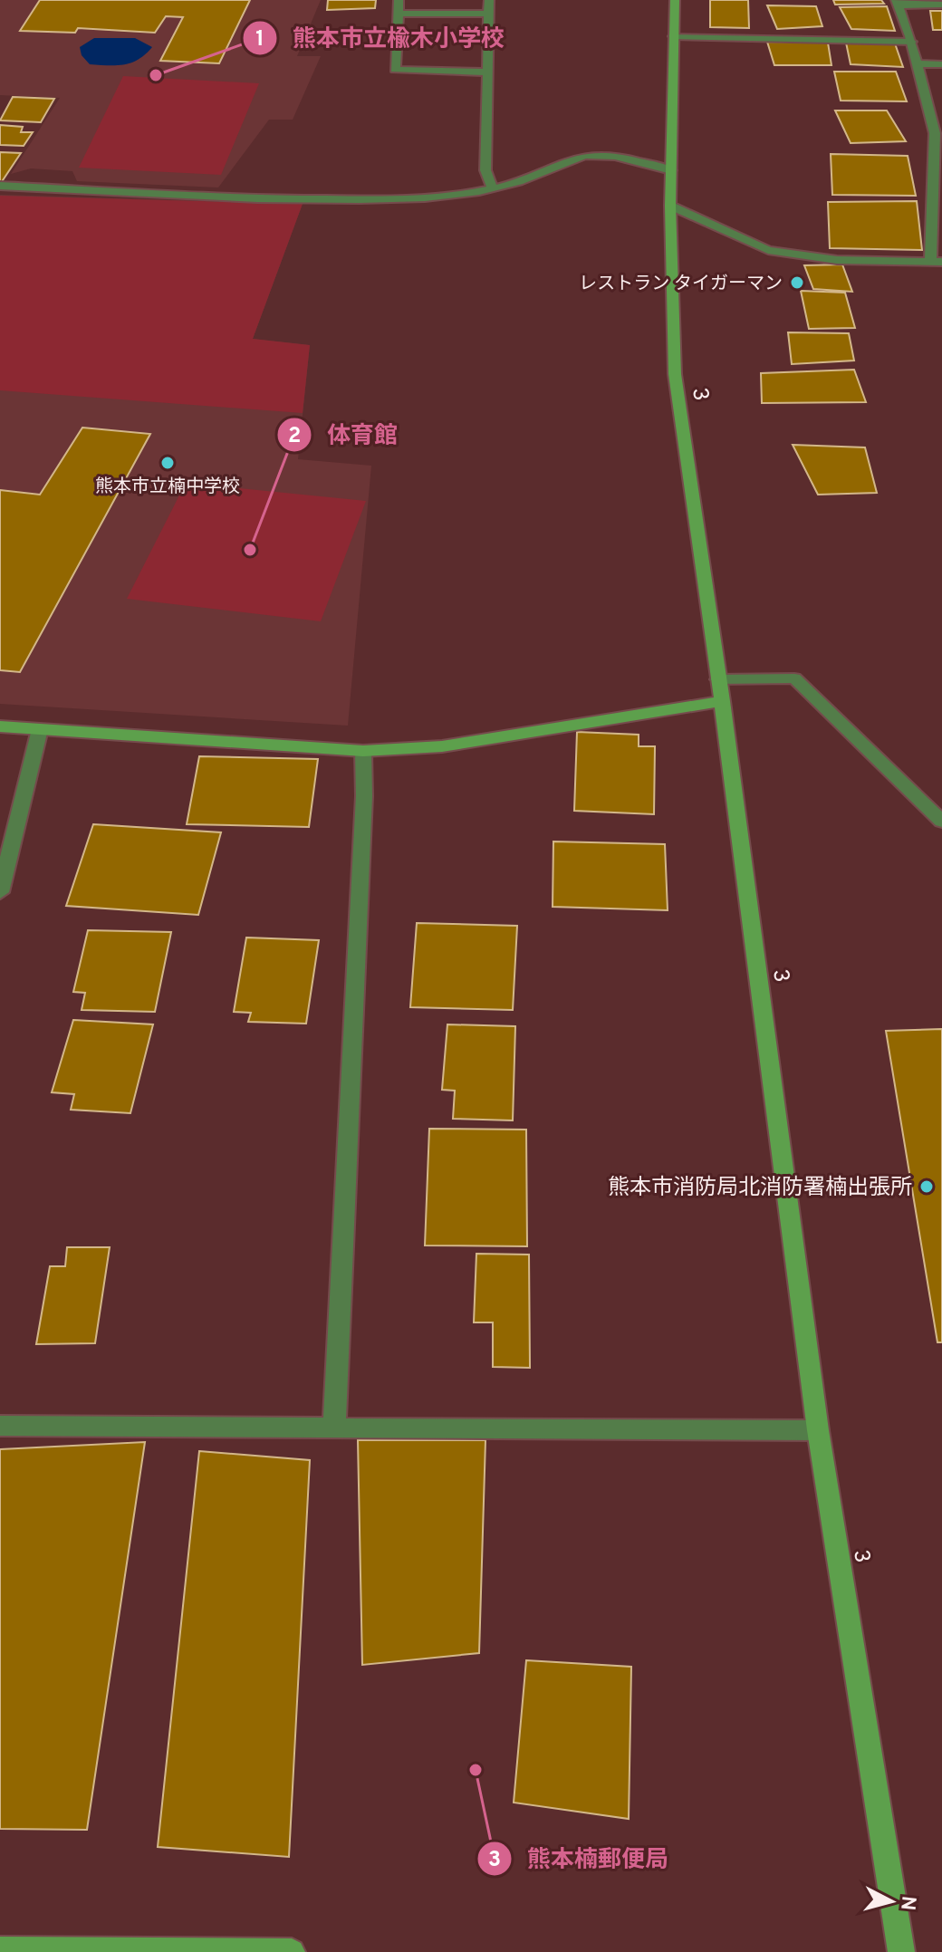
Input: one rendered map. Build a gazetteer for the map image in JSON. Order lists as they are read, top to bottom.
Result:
{
  "streets": {
    "street": ["3"]
  },
  "places": [
    "熊本市立楡木小学校",
    "レストラン タイガーマン",
    "熊本市立楠中学校",
    "体育館",
    "熊本市消防局北消防署楠出張所",
    "熊本楠郵便局"
  ],
  "north": "right"
}
